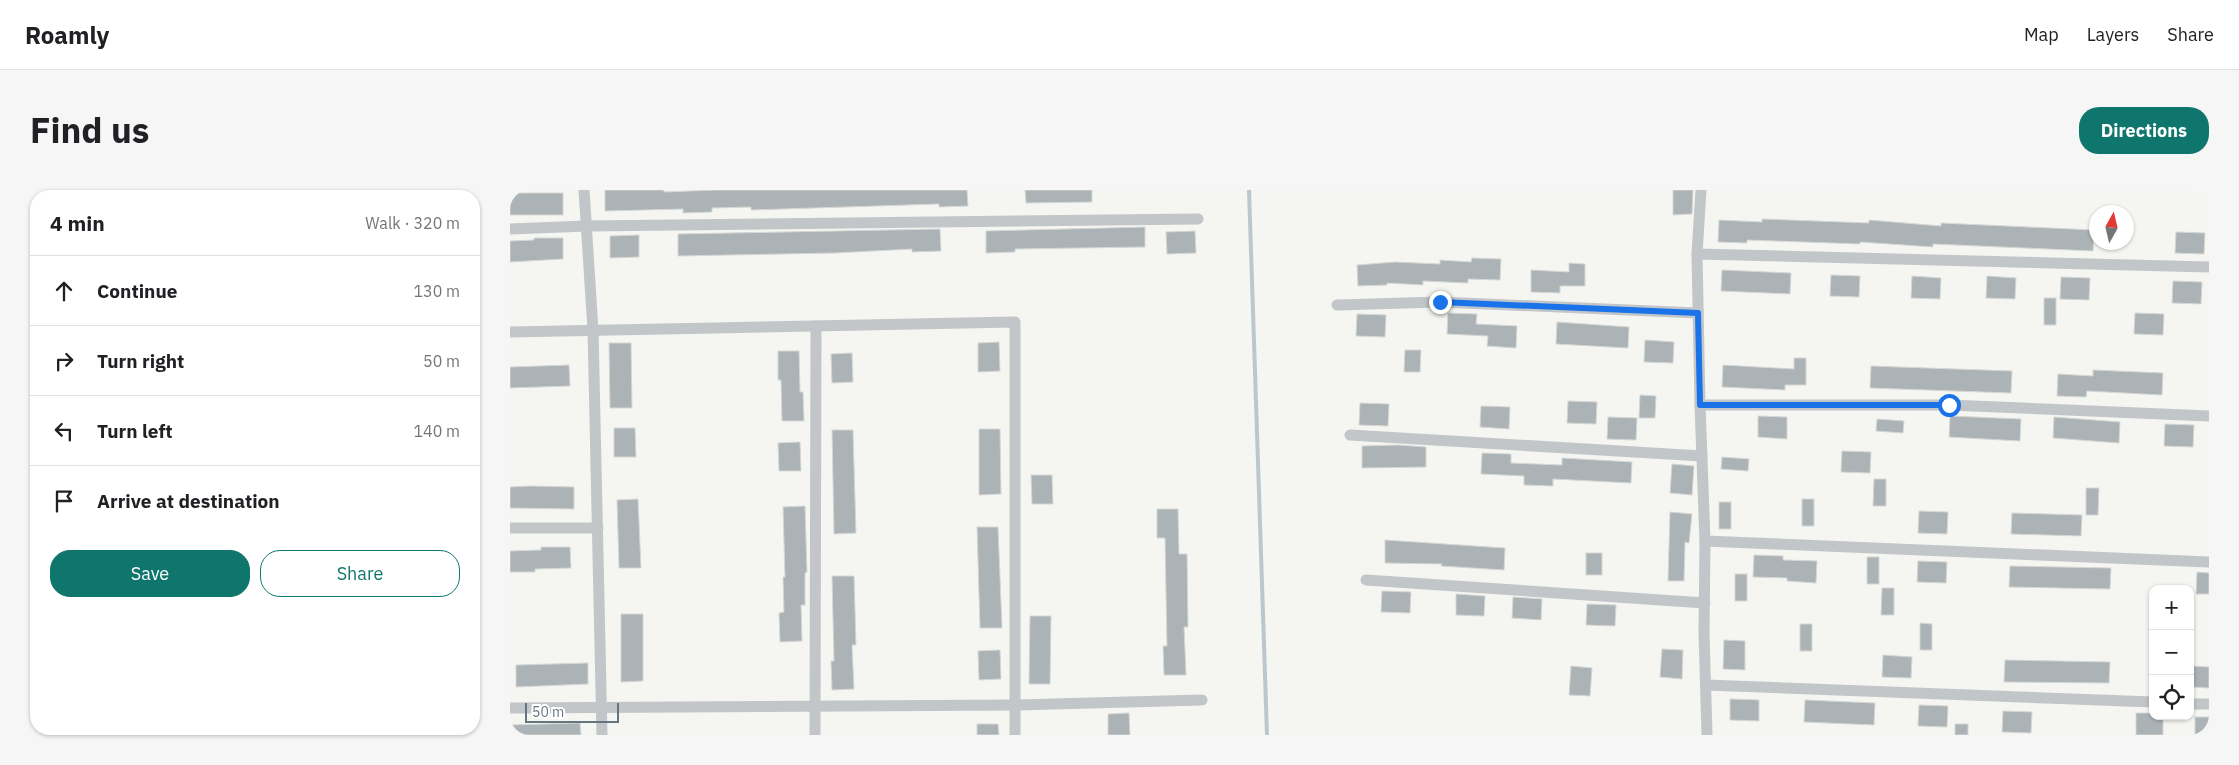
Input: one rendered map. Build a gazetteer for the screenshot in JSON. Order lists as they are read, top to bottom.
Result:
{
  "scale_bar": "50 m",
  "north": "top",
  "page": {
    "header": "Roamly",
    "nav": ["Map", "Layers", "Share"],
    "title": "Find us",
    "buttons": [
      "Directions",
      ["Save", "Share"]
    ],
    "heading": ["4 min", "Walk · 320 m"],
    "list": [
      ["Continue", "130 m"],
      ["Turn right", "50 m"],
      ["Turn left", "140 m"],
      "Arrive at destination"
    ],
    "map_buttons": ["+", "−"],
    "scale": "50 m"
  }
}
